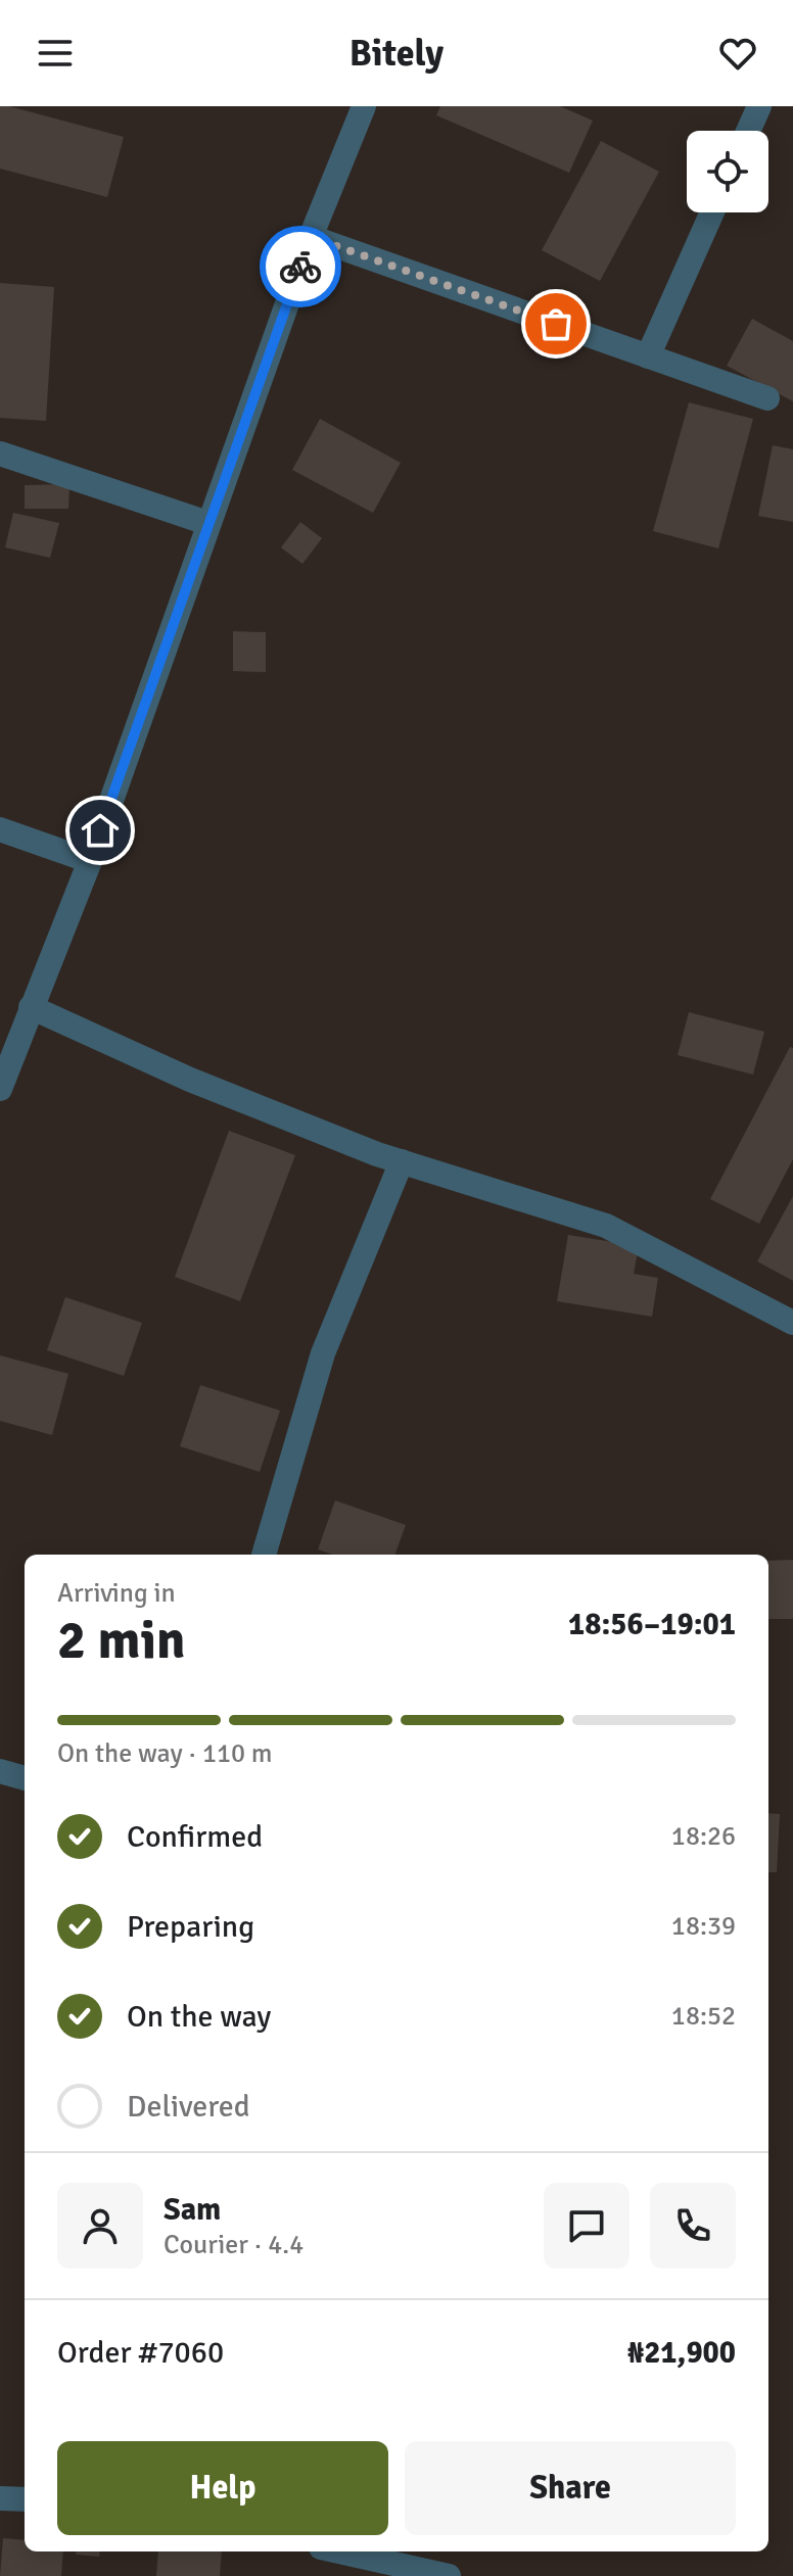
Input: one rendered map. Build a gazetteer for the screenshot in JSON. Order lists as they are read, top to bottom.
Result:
{
  "page": {
    "header": "Bitely",
    "heading": ["2 min", "Arriving in", "18:56–19:01"],
    "panel": [
      "Sam",
      "Courier · 4.4",
      "Order #7060",
      "₦21,900"
    ],
    "bar": "On the way · 110 m",
    "list": [
      ["Confirmed", "18:26"],
      ["Preparing", "18:39"],
      ["On the way", "18:52"],
      "Delivered"
    ],
    "buttons": ["Help", "Share"]
  }
}
